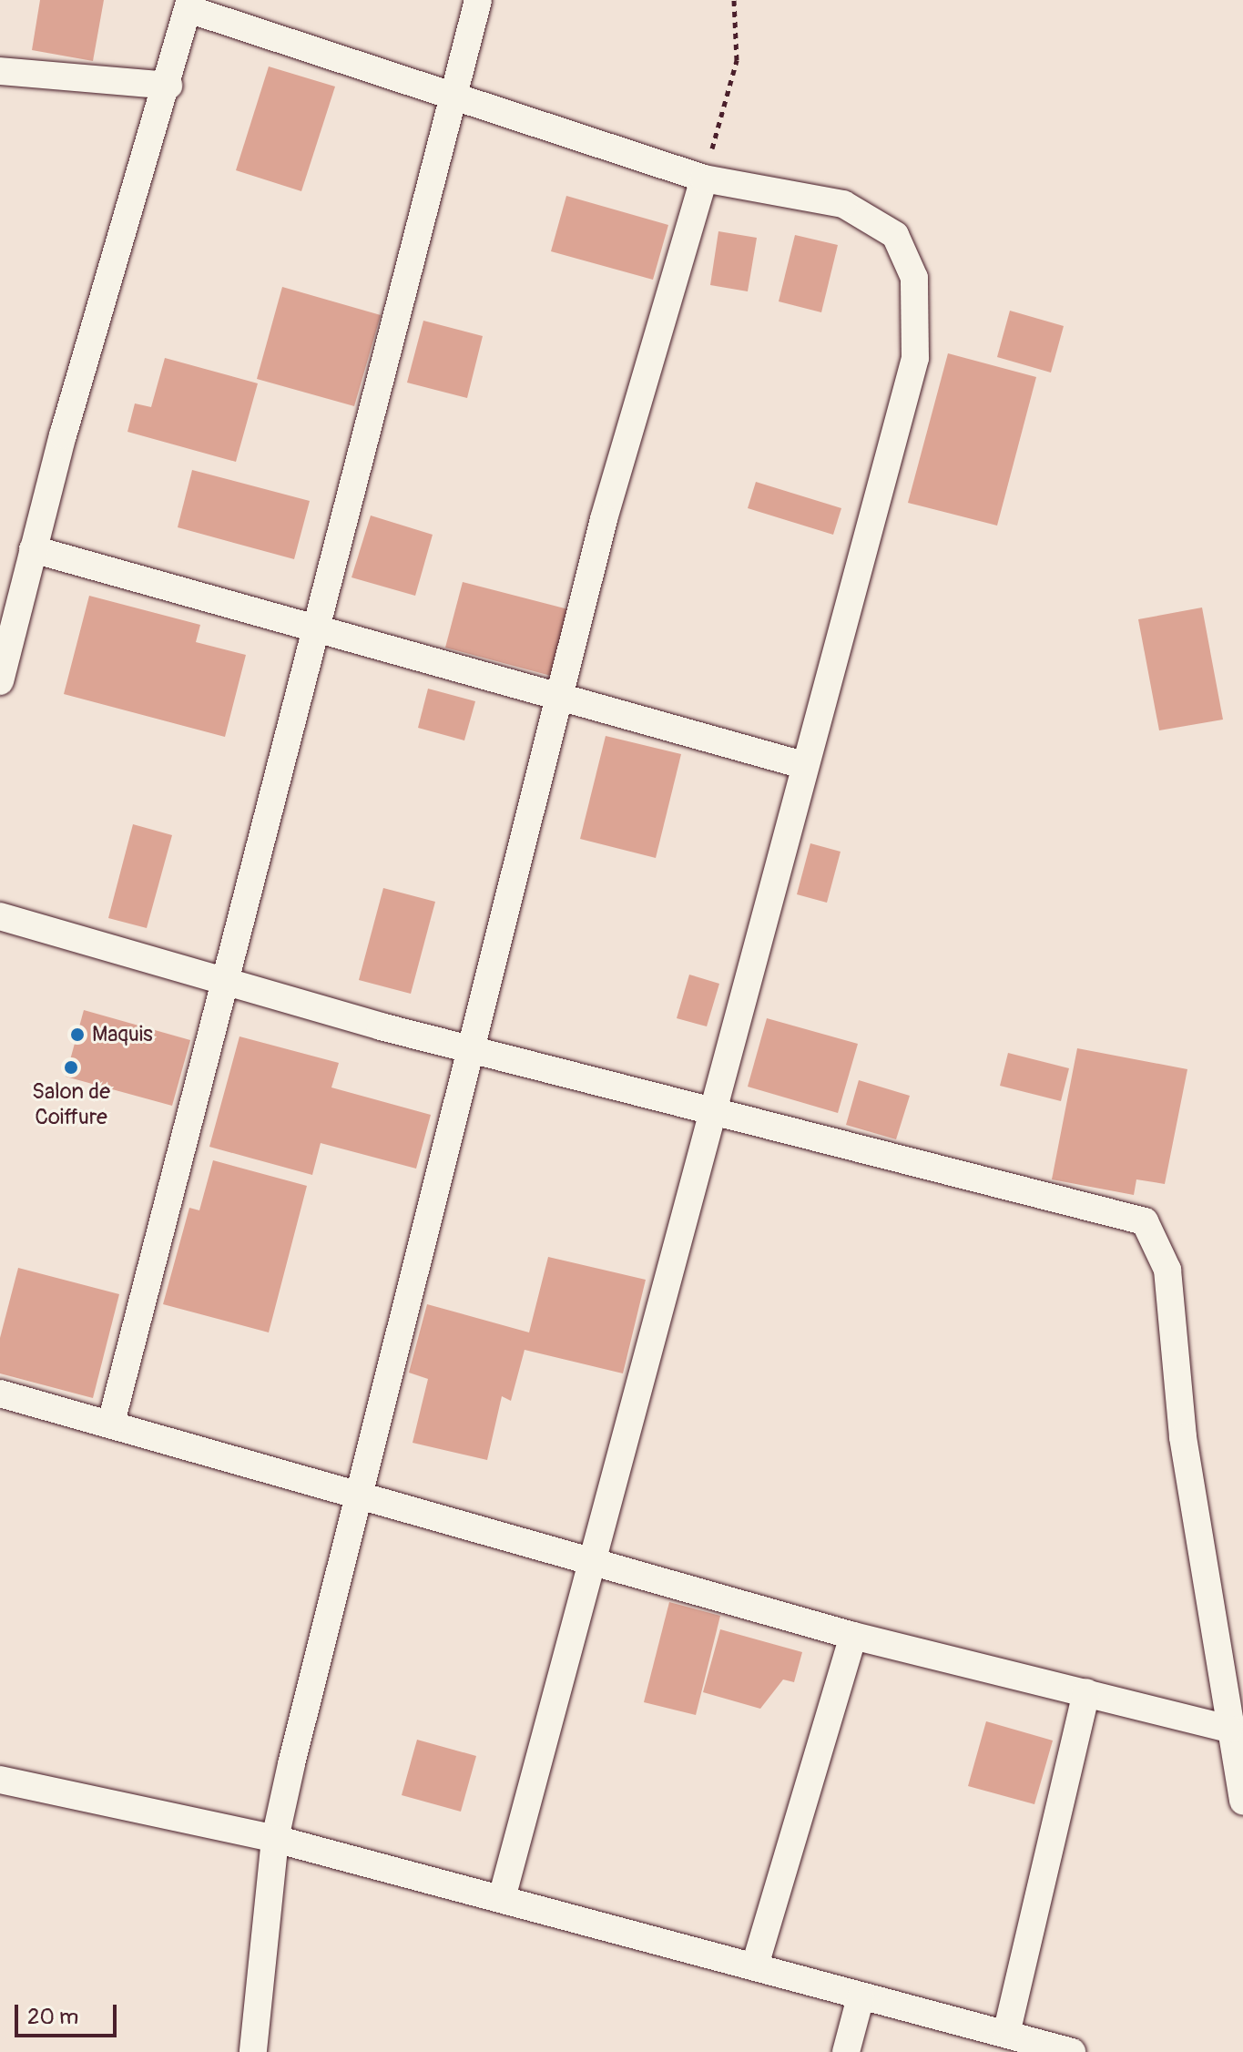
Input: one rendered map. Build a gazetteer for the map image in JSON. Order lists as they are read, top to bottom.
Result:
{
  "places": ["Maquis", "Salon de Coiffure"],
  "scale_bar": "20 m"
}
